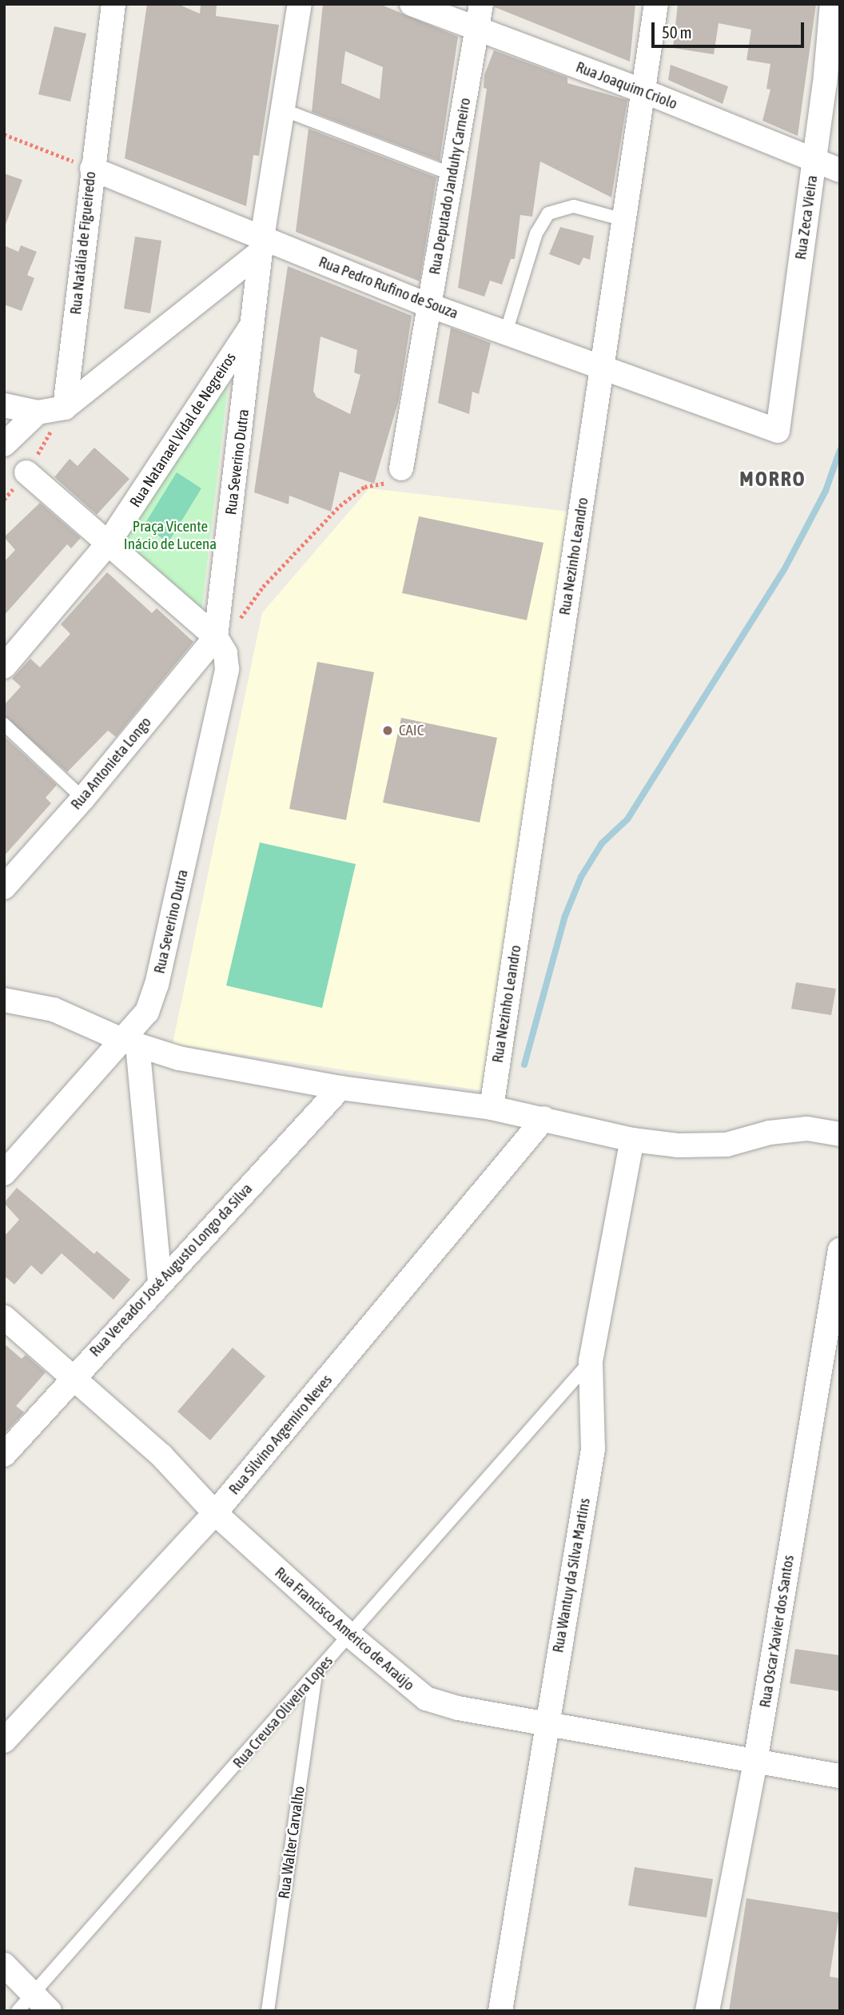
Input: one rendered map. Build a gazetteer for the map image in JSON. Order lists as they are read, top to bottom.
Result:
{
  "streets": {
    "street": [
      "Rua Joaquim Criolo",
      "Rua Deputado Janduhy Carneiro",
      "Rua Zeca Vieira",
      "Rua Natália de Figueiredo",
      "Rua Pedro Rufino de Souza",
      "Rua Natanael Vidal de Negreiros",
      "Rua Severino Dutra",
      "Rua Nezinho Leandro",
      "Rua Antonieta Longo",
      "Rua Vereador José Augusto Longo da Silva",
      "Rua Silvino Argemiro Neves",
      "Rua Wantuy da Silva Martins",
      "Rua Francisco Américo de Araújo",
      "Rua Oscar Xavier dos Santos"
    ],
    "lane": ["Rua Creusa Oliveira Lopes", "Rua Walter Carvalho"]
  },
  "crossings": [
    ["Rua Joaquim Criolo", "Rua Deputado Janduhy Carneiro"],
    ["Rua Joaquim Criolo", "Rua Zeca Vieira"],
    ["Rua Joaquim Criolo", "Rua Nezinho Leandro"],
    ["Rua Deputado Janduhy Carneiro", "Rua Pedro Rufino de Souza"],
    ["Rua Zeca Vieira", "Rua Pedro Rufino de Souza"],
    ["Rua Natália de Figueiredo", "Rua Pedro Rufino de Souza"],
    ["Rua Pedro Rufino de Souza", "Rua Severino Dutra"],
    ["Rua Pedro Rufino de Souza", "Rua Nezinho Leandro"],
    ["Rua Natanael Vidal de Negreiros", "Rua Severino Dutra"],
    ["Rua Severino Dutra", "Rua Antonieta Longo"],
    ["Rua Vereador José Augusto Longo da Silva", "Rua Francisco Américo de Araújo"],
    ["Rua Silvino Argemiro Neves", "Rua Francisco Américo de Araújo"],
    ["Rua Wantuy da Silva Martins", "Rua Francisco Américo de Araújo"],
    ["Rua Wantuy da Silva Martins", "Rua Creusa Oliveira Lopes"],
    ["Rua Francisco Américo de Araújo", "Rua Oscar Xavier dos Santos"],
    ["Rua Francisco Américo de Araújo", "Rua Creusa Oliveira Lopes"],
    ["Rua Creusa Oliveira Lopes", "Rua Walter Carvalho"]
  ],
  "districts": ["MORRO"],
  "parks": ["Praça Vicente Inácio de Lucena"],
  "places": ["CAIC"],
  "scale_bar": "50 m"
}
